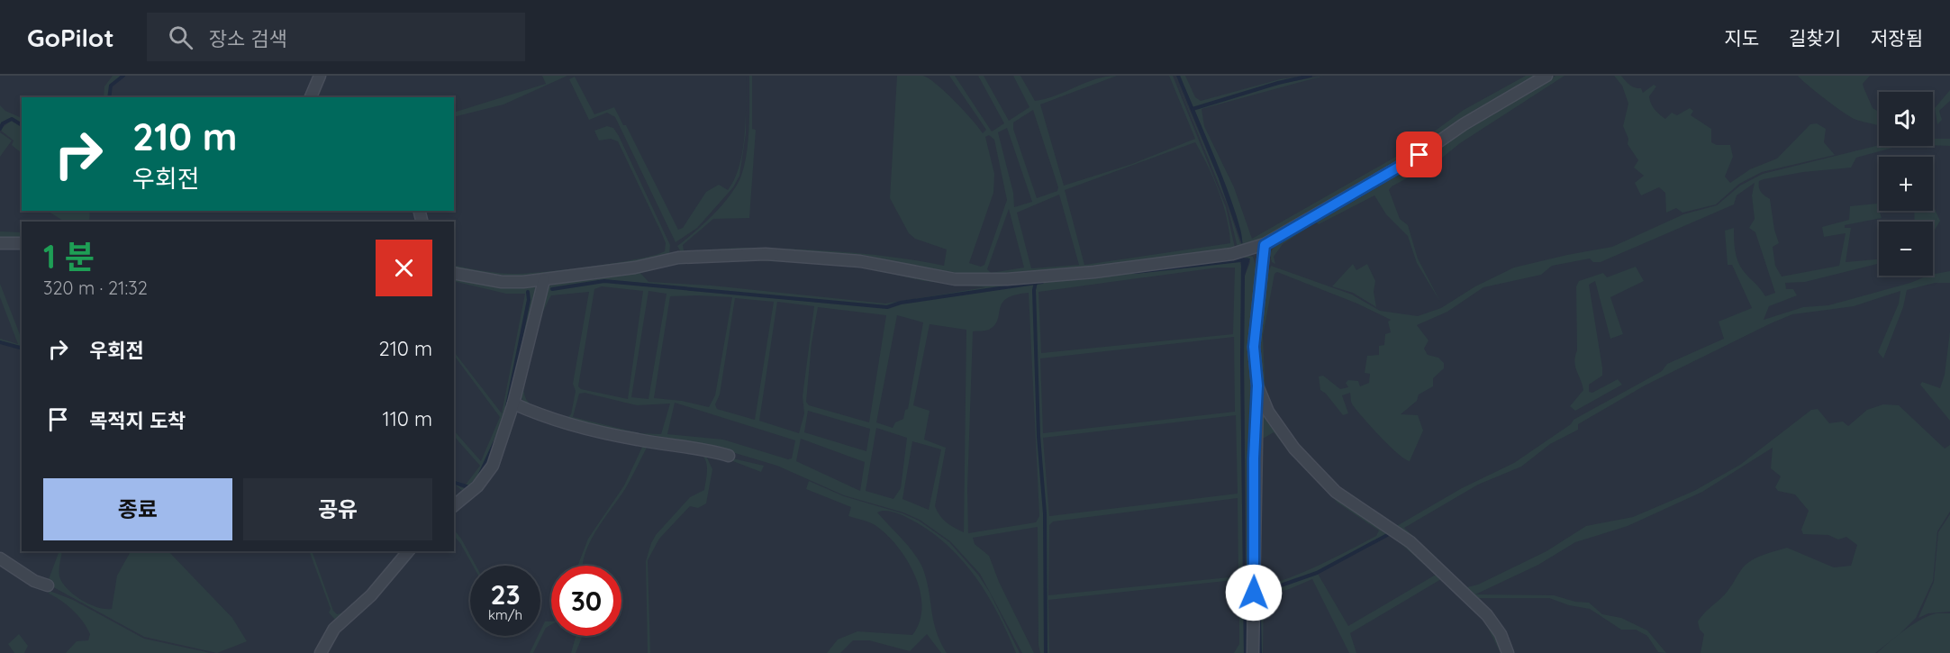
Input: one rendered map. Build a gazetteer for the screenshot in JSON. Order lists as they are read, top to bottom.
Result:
{
  "page": {
    "header": "GoPilot",
    "search": "장소 검색",
    "nav": ["지도", "길찾기", "저장됨"],
    "map_buttons": ["+", "−"],
    "turn": ["210 m", "우회전"],
    "heading": ["1 분", "320 m · 21:32"],
    "list": [
      {
        "name": "우회전",
        "value": "210 m"
      },
      {
        "name": "목적지 도착",
        "value": "110 m"
      }
    ],
    "buttons": ["종료", "공유"],
    "speed": "23 km/h",
    "limit": "30"
  }
}
